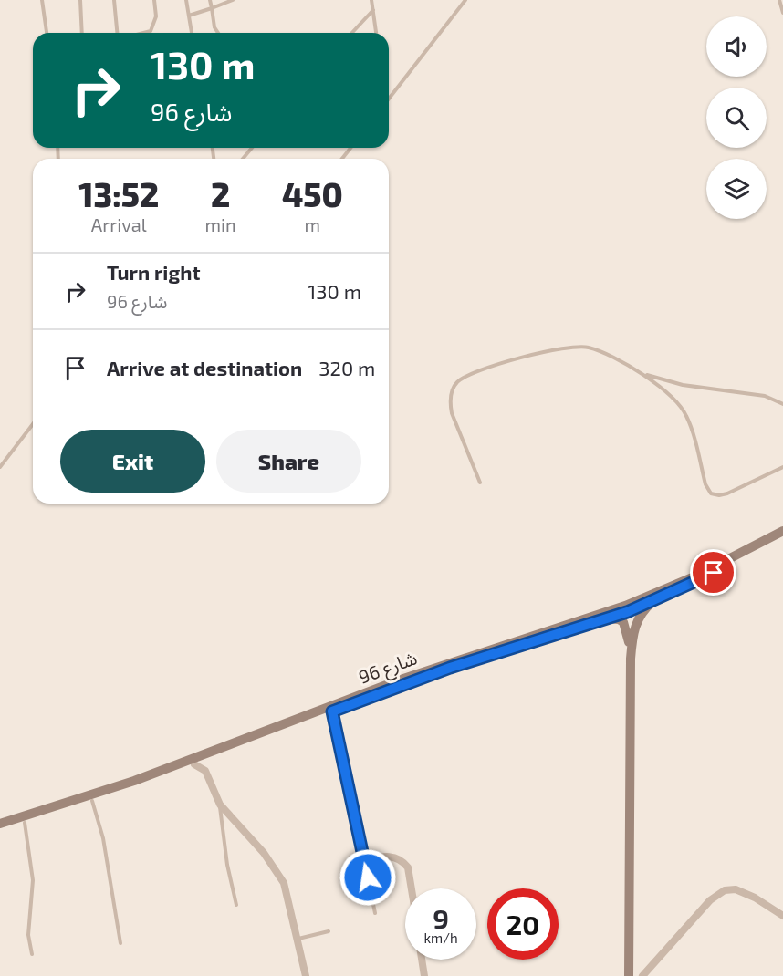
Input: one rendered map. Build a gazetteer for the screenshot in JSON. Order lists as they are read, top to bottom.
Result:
{
  "streets": {
    "street": ["شارع 96"]
  },
  "page": {
    "turn": ["130 m", "شارع 96"],
    "eta": [
      "13:52",
      "Arrival",
      "2",
      "min",
      "450",
      "m"
    ],
    "list": [
      {
        "name": "Turn right",
        "note": "شارع 96",
        "value": "130 m"
      },
      {
        "name": "Arrive at destination",
        "value": "320 m"
      }
    ],
    "buttons": ["Exit", "Share"],
    "speed": "9 km/h",
    "limit": "20"
  }
}
